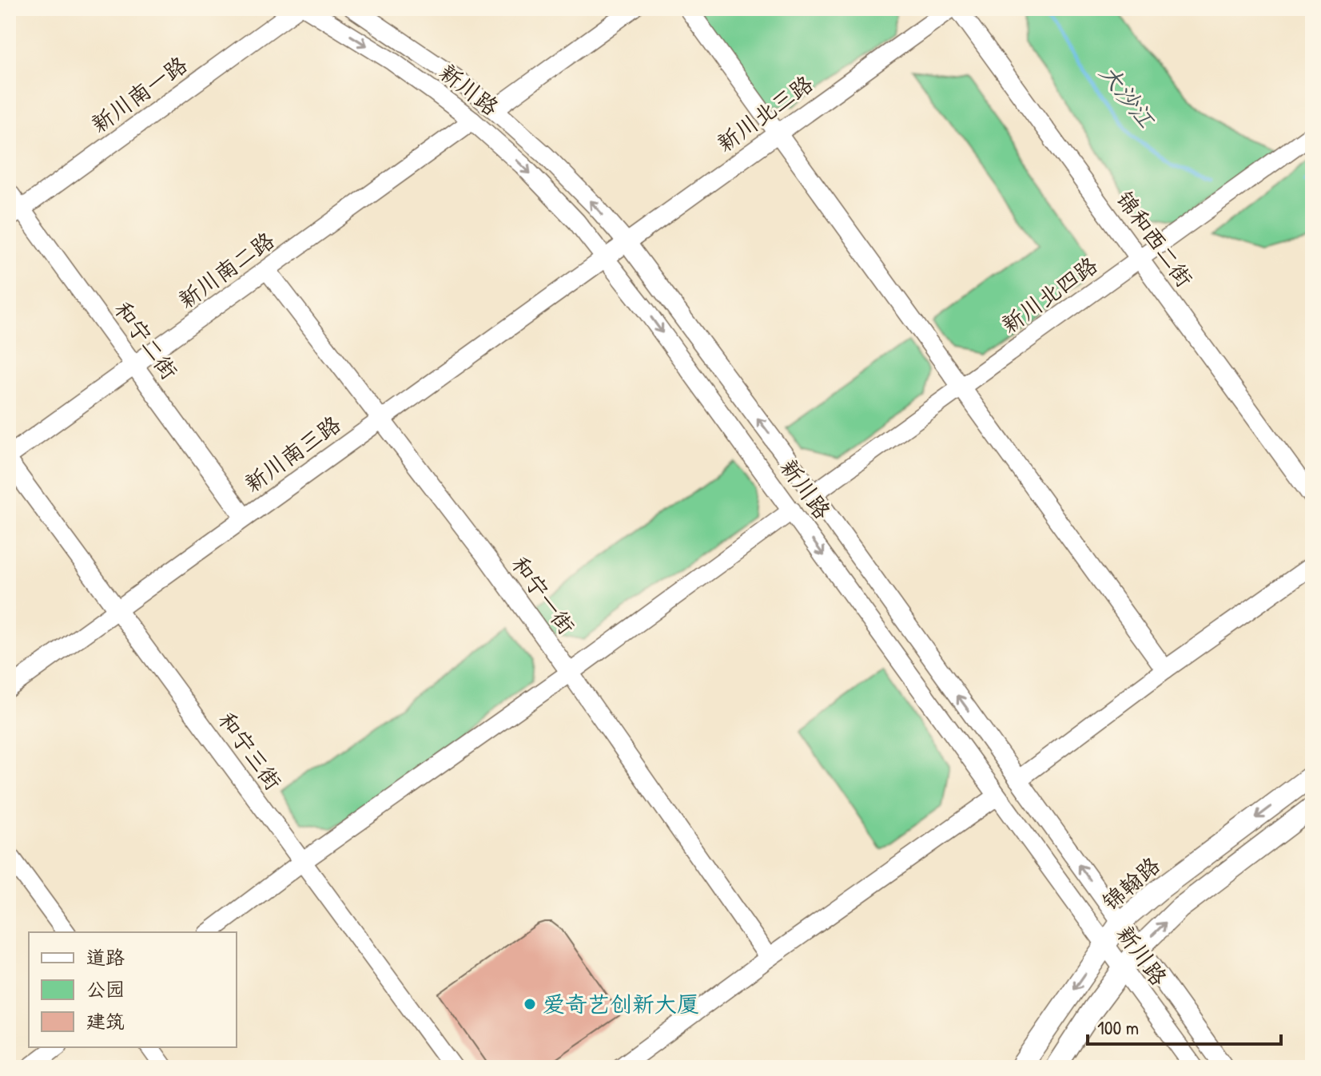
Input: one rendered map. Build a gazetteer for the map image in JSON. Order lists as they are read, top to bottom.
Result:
{
  "streets": {
    "main road": ["锦翰路"],
    "street": [
      "新川路",
      "新川南一路",
      "新川北三路",
      "锦和西二街",
      "新川南二路",
      "新川北四路",
      "和宁二街",
      "新川南三路",
      "和宁一街",
      "和宁三街"
    ]
  },
  "crossings": [
    ["新川路", "新川北三路"],
    ["新川路", "新川南二路"],
    ["新川路", "新川北四路"],
    ["新川路", "新川南三路"],
    ["新川路", "锦翰路"],
    ["新川南一路", "和宁二街"],
    ["新川北三路", "新川南三路"],
    ["锦和西二街", "新川北四路"],
    ["新川南二路", "和宁二街"],
    ["新川南二路", "和宁一街"],
    ["和宁二街", "新川南三路"],
    ["新川南三路", "和宁一街"],
    ["新川南三路", "和宁三街"]
  ],
  "water": ["大沙江"],
  "places": ["爱奇艺创新大厦"],
  "legend": ["道路", "公园", "建筑"],
  "scale_bar": "100 m"
}
